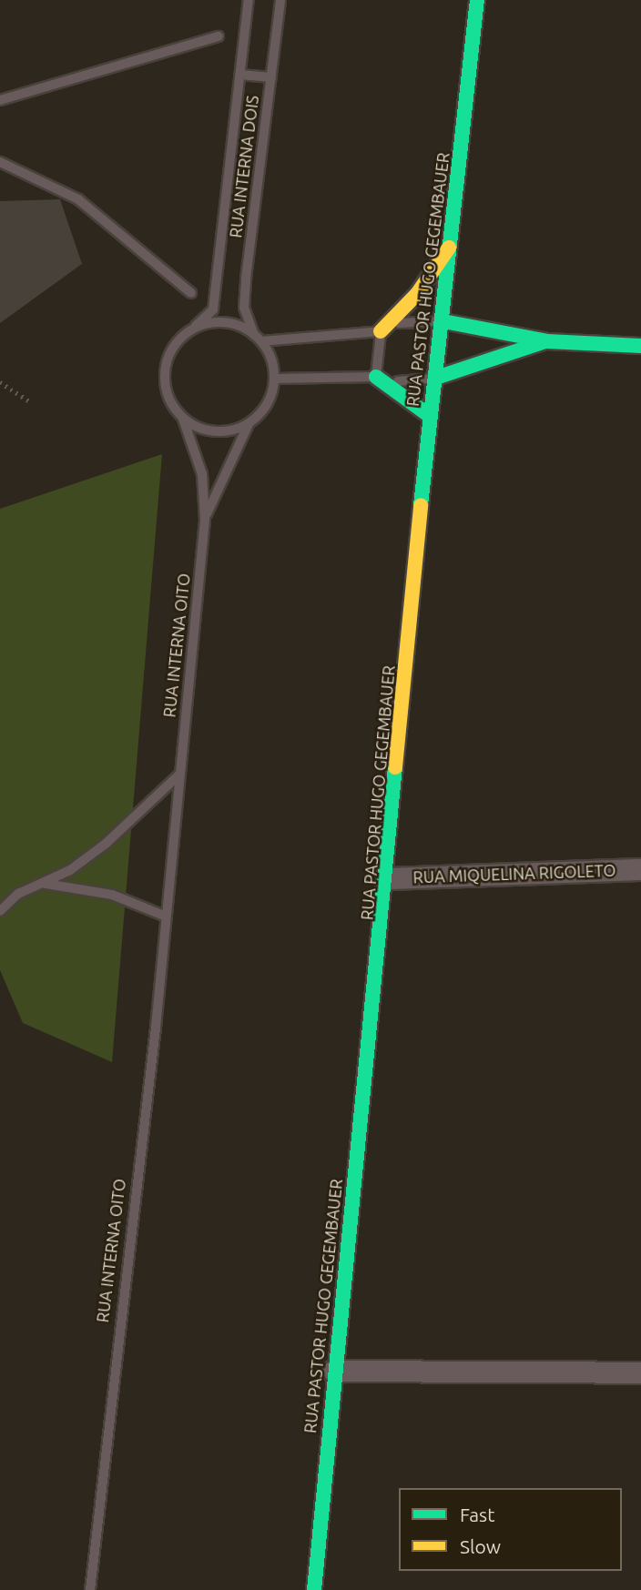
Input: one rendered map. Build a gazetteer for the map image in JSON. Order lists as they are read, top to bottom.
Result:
{
  "streets": {
    "main road": ["RUA PASTOR HUGO GEGEMBAUER"],
    "street": ["RUA MIQUELINA RIGOLETO"],
    "lane": ["RUA INTERNA DOIS", "RUA INTERNA OITO"]
  },
  "crossings": [
    ["RUA INTERNA DOIS", "RUA INTERNA OITO"],
    ["RUA PASTOR HUGO GEGEMBAUER", "RUA MIQUELINA RIGOLETO"]
  ],
  "legend": ["Fast", "Slow"]
}
